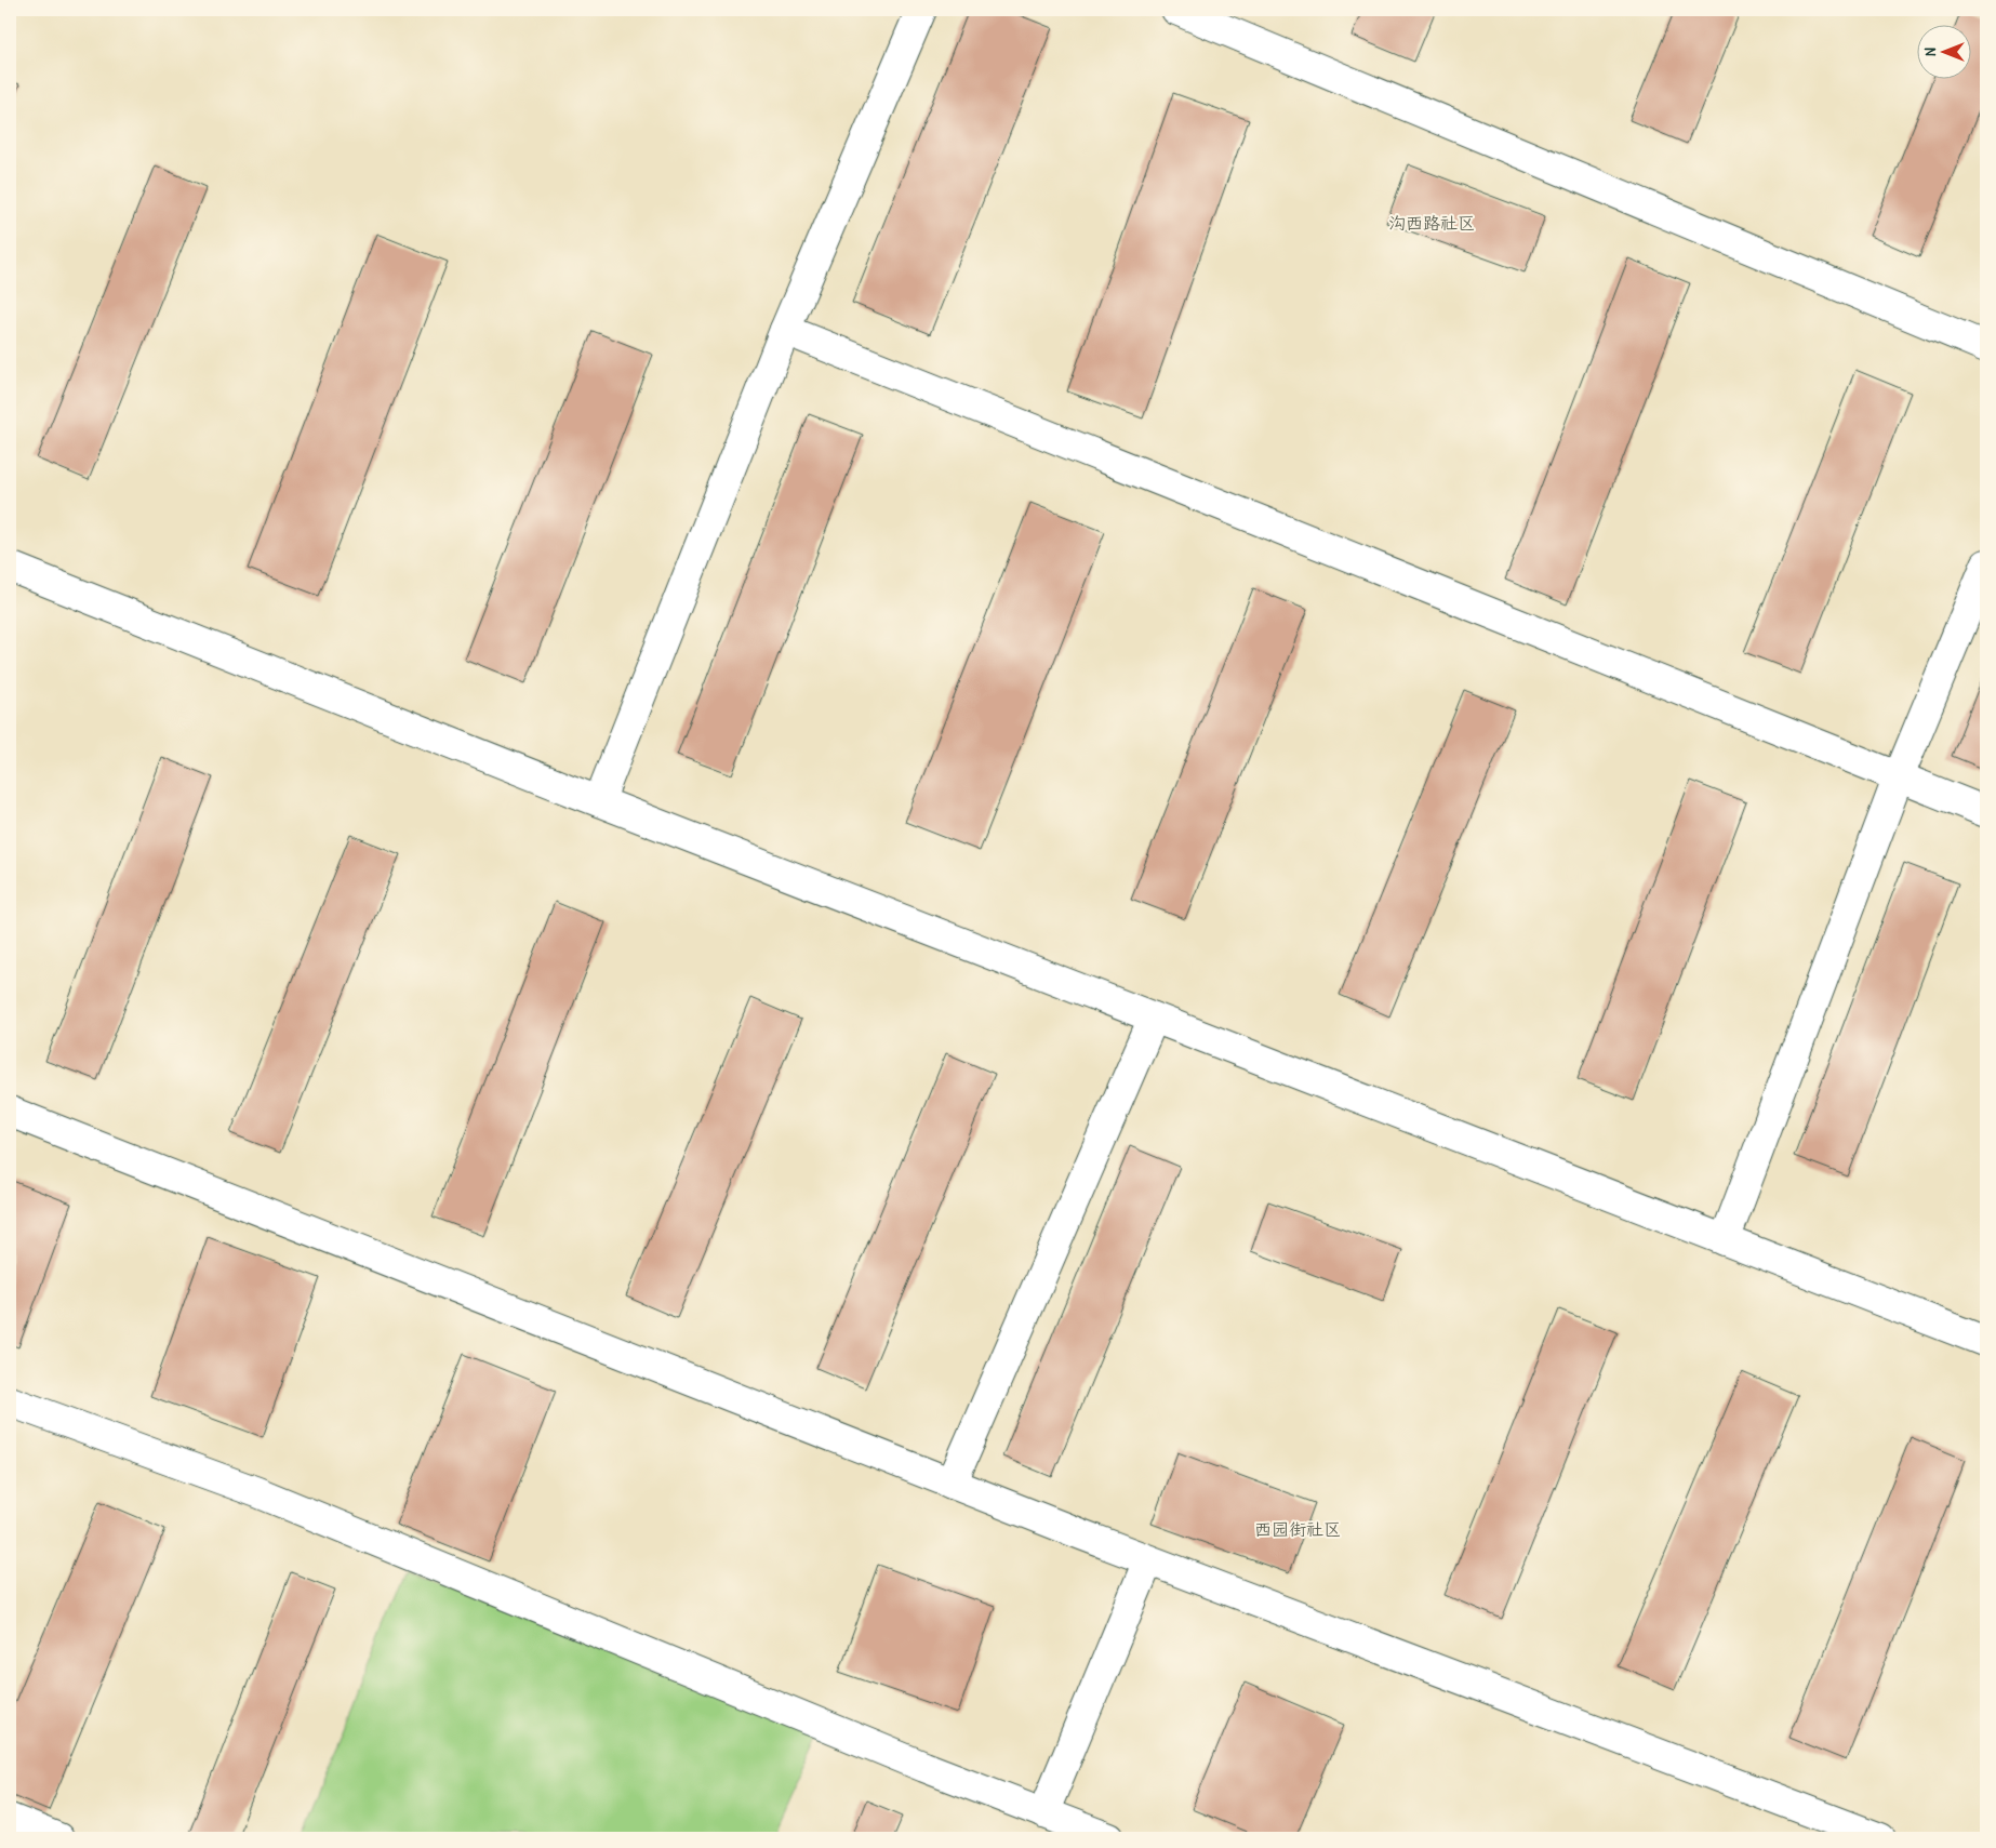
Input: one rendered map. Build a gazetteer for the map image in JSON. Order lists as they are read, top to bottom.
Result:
{
  "districts": ["沟西路社区", "西园街社区"],
  "north": "left"
}
